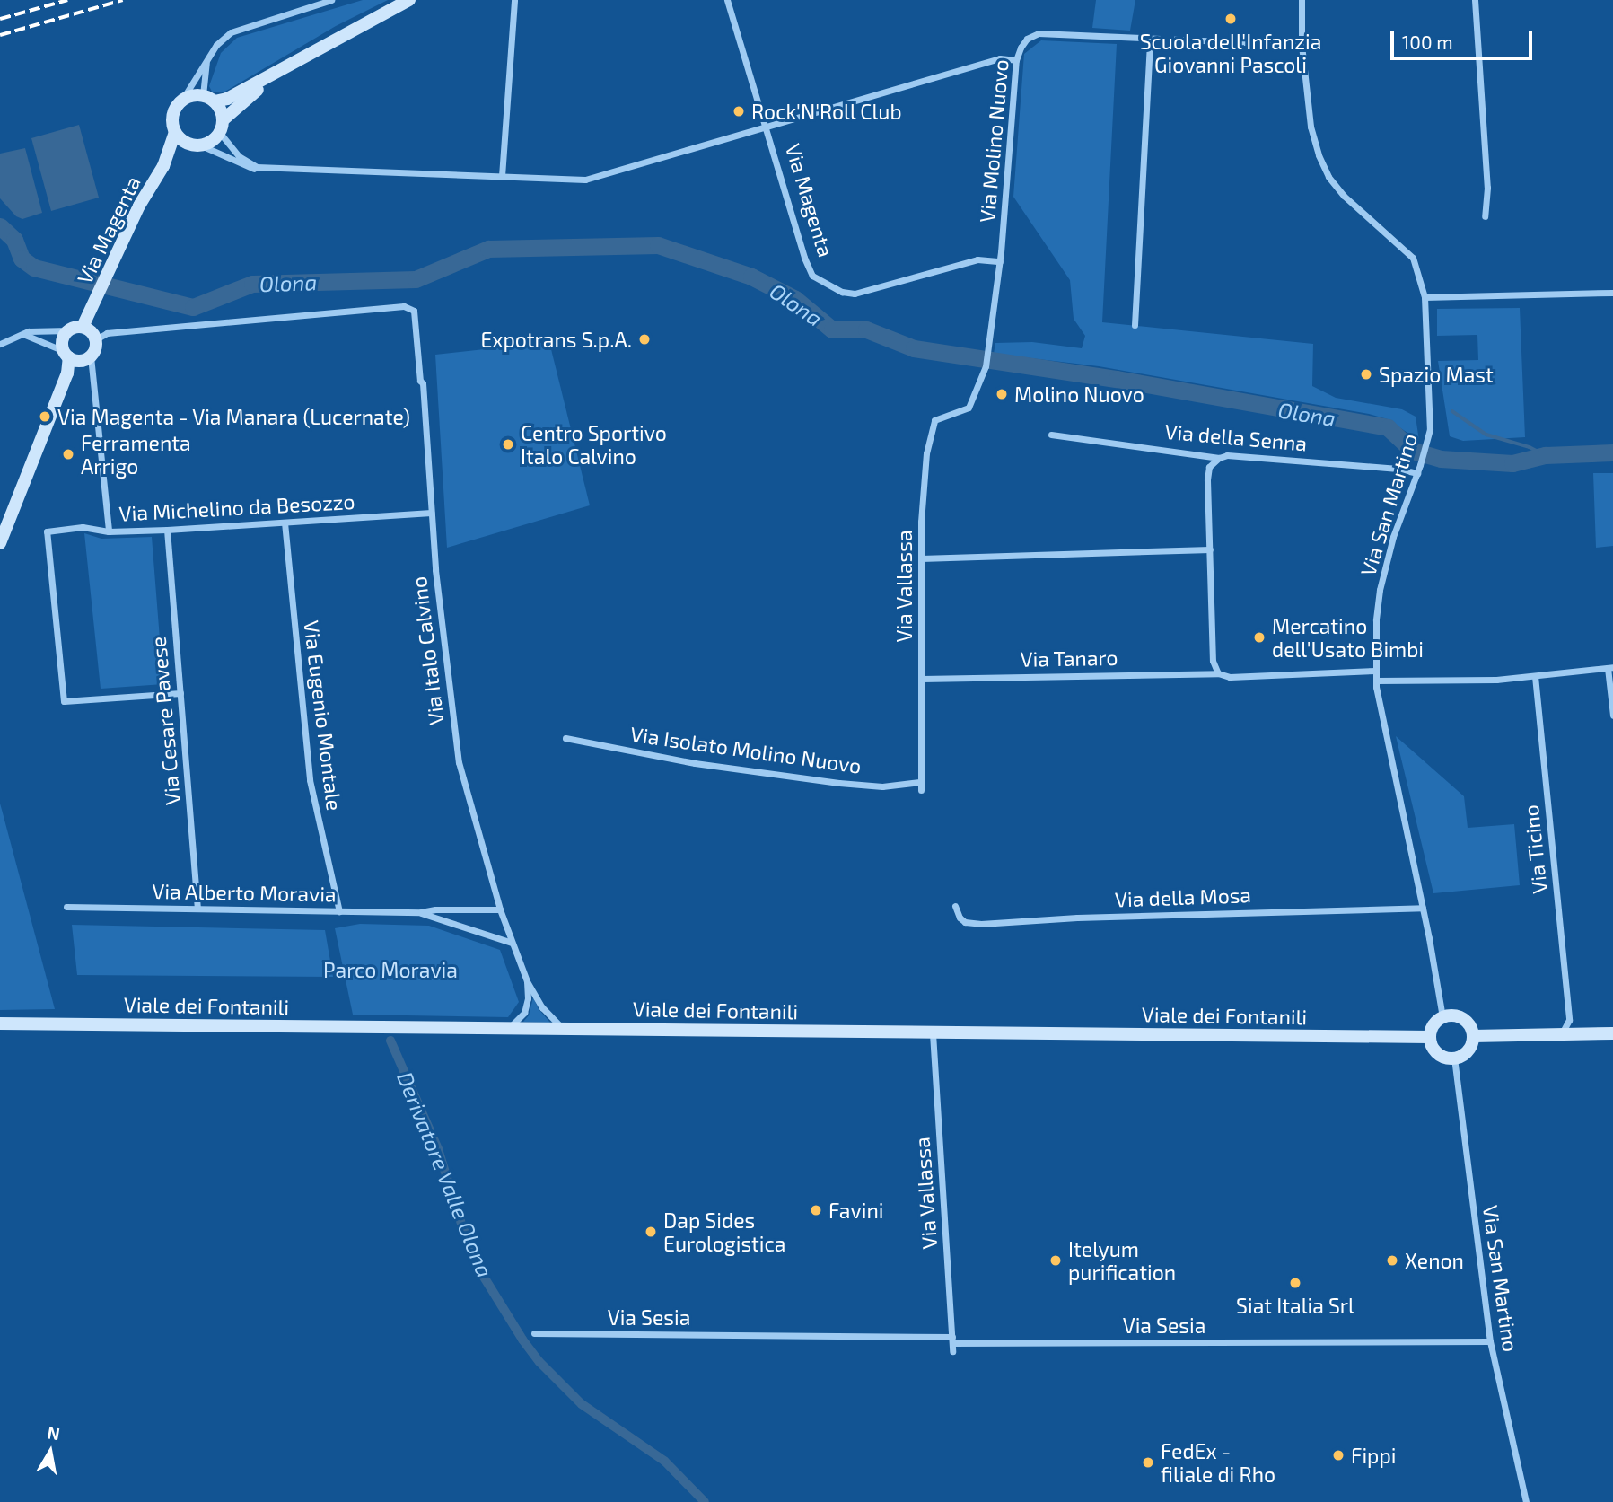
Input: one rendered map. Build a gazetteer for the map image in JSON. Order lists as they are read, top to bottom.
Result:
{
  "streets": {
    "main road": ["Via Magenta", "Viale dei Fontanili"],
    "street": [
      "Via Molino Nuovo",
      "Via della Senna",
      "Via San Martino",
      "Via Michelino da Besozzo",
      "Via Vallassa",
      "Via Italo Calvino",
      "Via Tanaro",
      "Via Eugenio Montale",
      "Via Cesare Pavese",
      "Via Isolato Molino Nuovo",
      "Via Ticino",
      "Via Alberto Moravia",
      "Via della Mosa",
      "Via Sesia"
    ]
  },
  "crossings": [
    ["Via Molino Nuovo", "Via Magenta"],
    ["Via Molino Nuovo", "Via San Martino"],
    ["Via Molino Nuovo", "Via Vallassa"],
    ["Via Magenta", "Via Italo Calvino"],
    ["Via della Senna", "Via San Martino"],
    ["Via San Martino", "Via Tanaro"],
    ["Via San Martino", "Via della Mosa"],
    ["Via San Martino", "Viale dei Fontanili"],
    ["Via San Martino", "Via Sesia"],
    ["Via Michelino da Besozzo", "Via Italo Calvino"],
    ["Via Michelino da Besozzo", "Via Eugenio Montale"],
    ["Via Michelino da Besozzo", "Via Cesare Pavese"],
    ["Via Vallassa", "Via Tanaro"],
    ["Via Vallassa", "Via Isolato Molino Nuovo"],
    ["Via Vallassa", "Viale dei Fontanili"],
    ["Via Vallassa", "Via Sesia"],
    ["Via Italo Calvino", "Via Alberto Moravia"],
    ["Via Italo Calvino", "Viale dei Fontanili"],
    ["Via Eugenio Montale", "Via Alberto Moravia"],
    ["Via Cesare Pavese", "Via Alberto Moravia"]
  ],
  "water": ["Olona", "Derivatore Valle Olona"],
  "parks": ["Parco Moravia"],
  "places": [
    "Scuola dell'Infanzia Giovanni Pascoli",
    "Rock'N'Roll Club",
    "Expotrans S.p.A.",
    "Spazio Mast",
    "Molino Nuovo",
    "Via Magenta - Via Manara (Lucernate)",
    "Centro Sportivo Italo Calvino",
    "Ferramenta Arrigo",
    "Mercatino dell'Usato Bimbi",
    "Favini",
    "Dap Sides Eurologistica",
    "Itelyum purification",
    "Xenon",
    "Siat Italia Srl",
    "Fippi",
    "FedEx - filiale di Rho"
  ],
  "scale_bar": "100 m",
  "north": "top"
}
